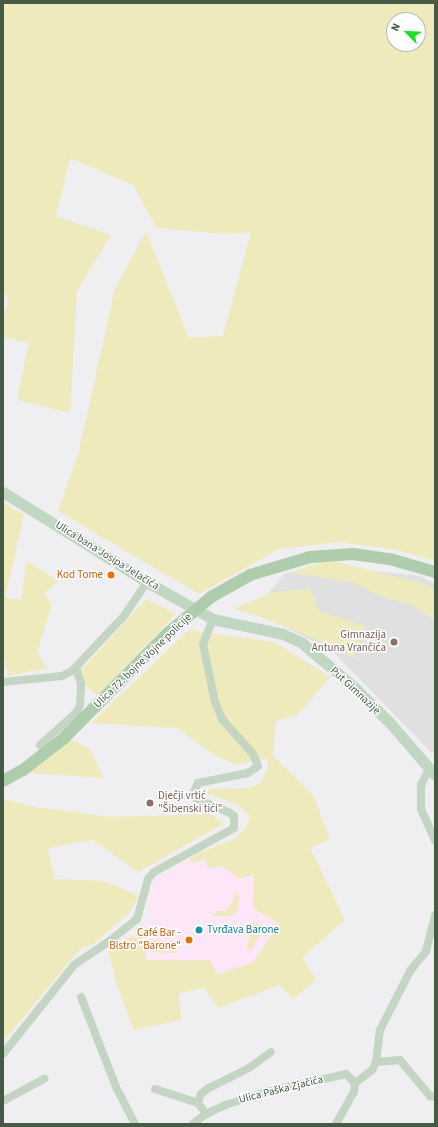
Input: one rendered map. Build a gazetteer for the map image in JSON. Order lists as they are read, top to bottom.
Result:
{
  "streets": {
    "main road": ["Ulica 72. bojne Vojne policije"],
    "street": ["Ulica bana Josipa Jelačića", "Put Gimnazije", "Ulica Paška Zjačića"]
  },
  "crossings": [
    ["Ulica bana Josipa Jelačića", "Put Gimnazije"]
  ],
  "places": [
    "Kod Tome",
    "Gimnazija Antuna Vrančića",
    "Dječji vrtić \"Šibenski tići\"",
    "Tvrđava Barone",
    "Café Bar - Bistro \"Barone\""
  ],
  "north": "top left"
}
